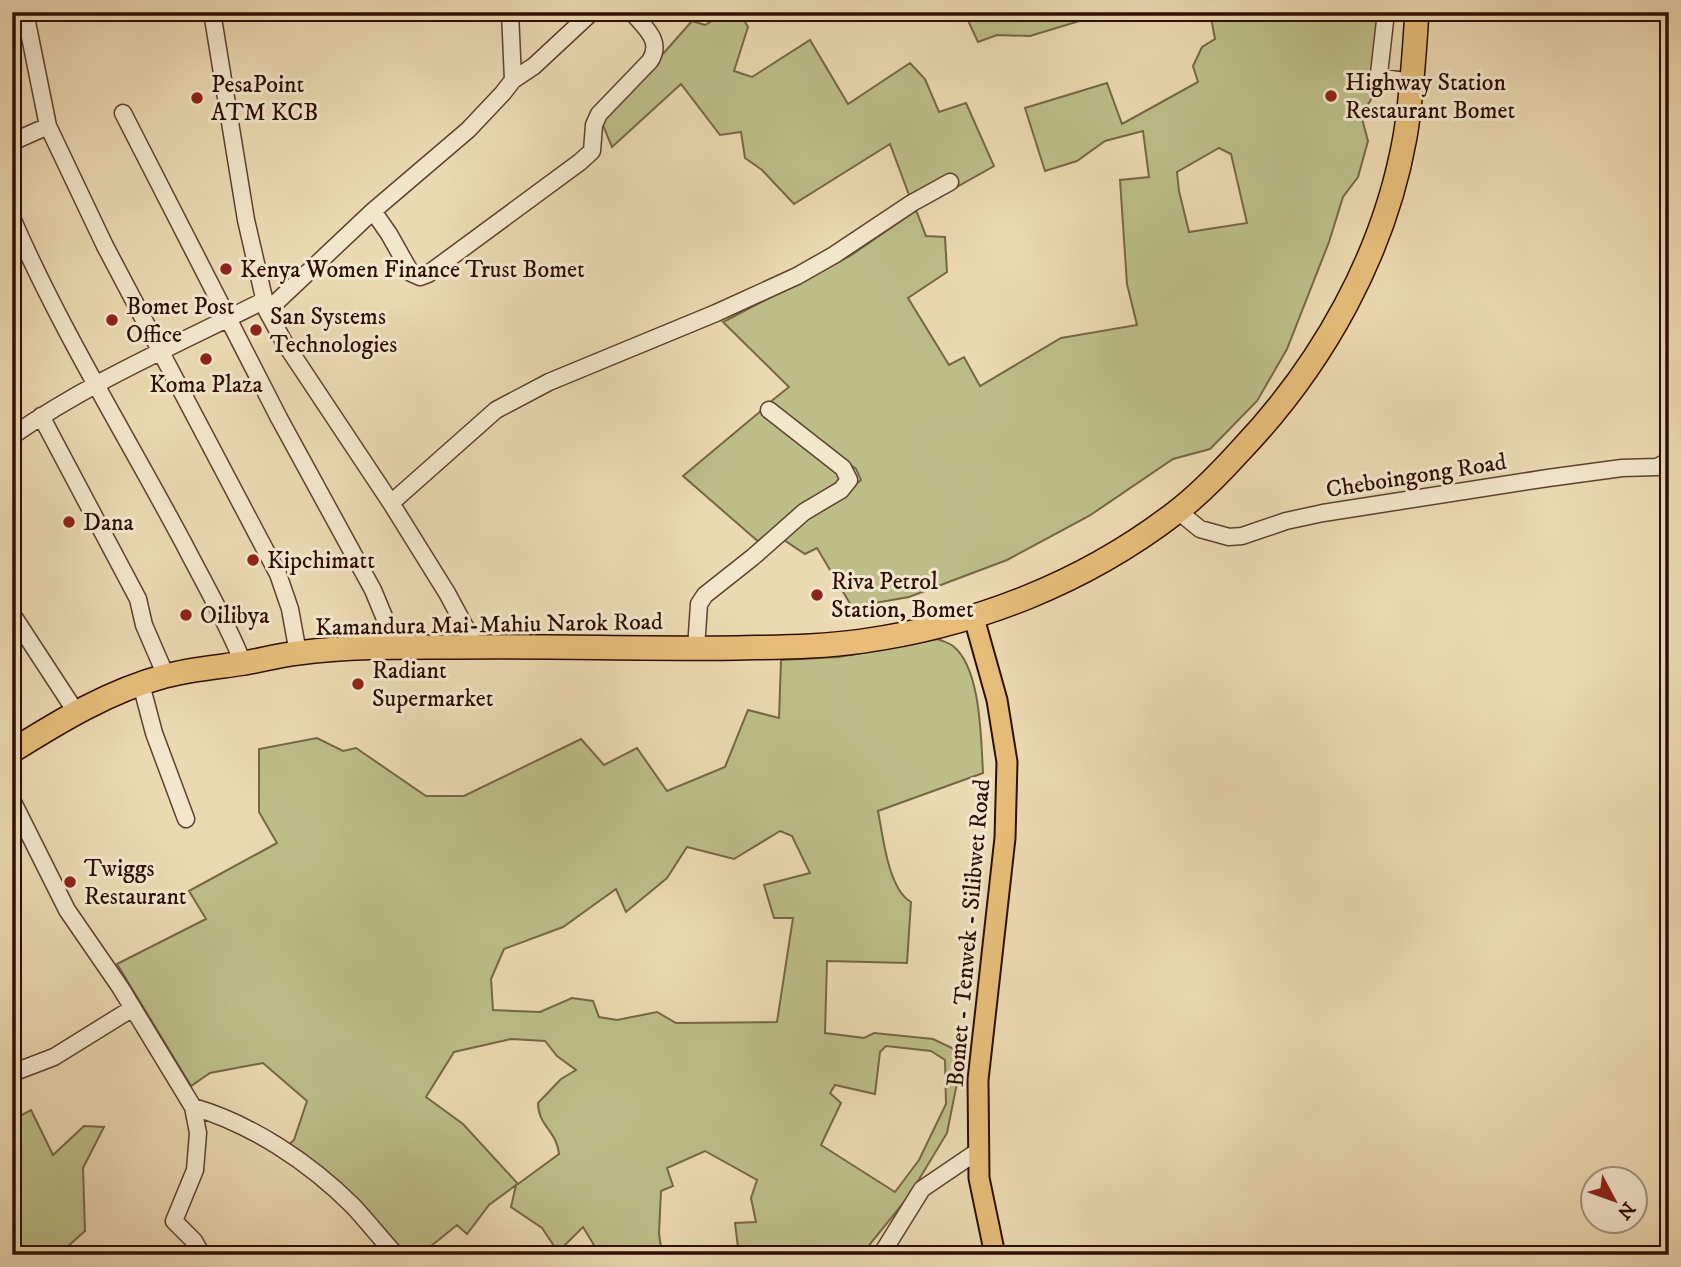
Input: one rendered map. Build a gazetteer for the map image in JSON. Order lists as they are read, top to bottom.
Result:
{
  "streets": {
    "highway": ["Kamandura Mai-Mahiu Narok Road"],
    "main road": ["Bomet - Tenwek - Silibwet Road"],
    "street": ["Cheboingong Road"]
  },
  "crossings": [
    ["Cheboingong Road", "Kamandura Mai-Mahiu Narok Road"],
    ["Kamandura Mai-Mahiu Narok Road", "Bomet - Tenwek - Silibwet Road"]
  ],
  "places": [
    "Highway Station Restaurant Bomet",
    "PesaPoint ATM KCB",
    "Kenya Women Finance Trust Bomet",
    "Bomet Post Office",
    "San Systems Technologies",
    "Koma Plaza",
    "Dana",
    "Kipchimatt",
    "Riva Petrol Station, Bomet",
    "Oilibya",
    "Radiant Supermarket",
    "Twiggs Restaurant"
  ],
  "north": "bottom right"
}
